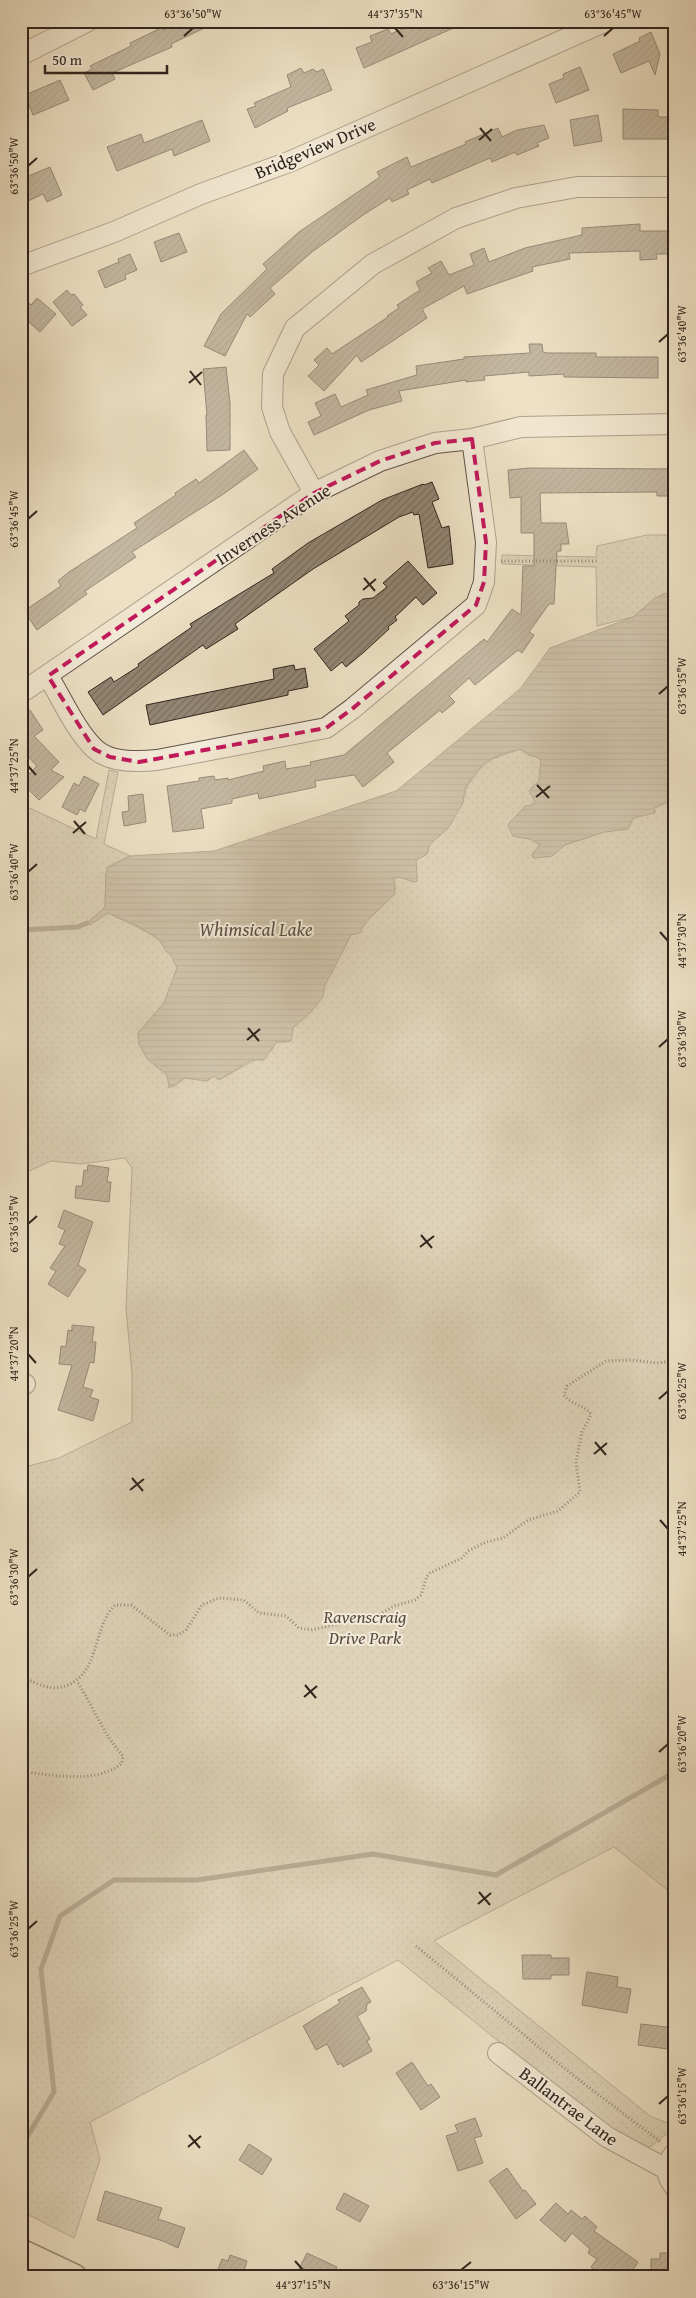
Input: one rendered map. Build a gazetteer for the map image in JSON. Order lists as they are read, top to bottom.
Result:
{
  "streets": {
    "street": ["Bridgeview Drive", "Inverness Avenue", "Ballantrae Lane"]
  },
  "water": ["Whimsical Lake"],
  "parks": ["Ravenscraig Drive Park"],
  "scale_bar": "50 m",
  "coordinates": [
    "63°36'50\"W",
    "44°37'35\"N",
    "63°36'45\"W",
    "63°36'40\"W",
    "63°36'35\"W",
    "44°37'25\"N",
    "44°37'30\"N",
    "63°36'30\"W",
    "44°37'20\"N",
    "63°36'25\"W",
    "63°36'20\"W",
    "63°36'15\"W",
    "44°37'15\"N"
  ]
}
